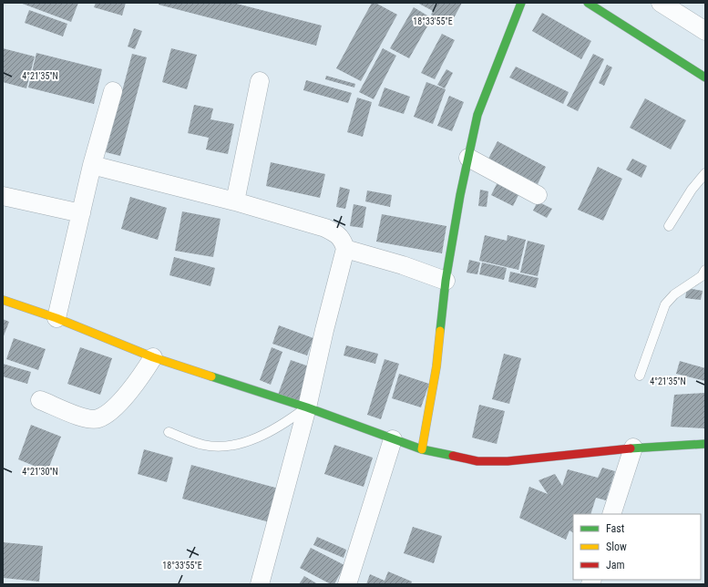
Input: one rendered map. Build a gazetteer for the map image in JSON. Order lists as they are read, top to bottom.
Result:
{
  "legend": ["Fast", "Slow", "Jam"],
  "coordinates": ["18°33'55\"E", "4°21'35\"N", "4°21'30\"N"]
}
